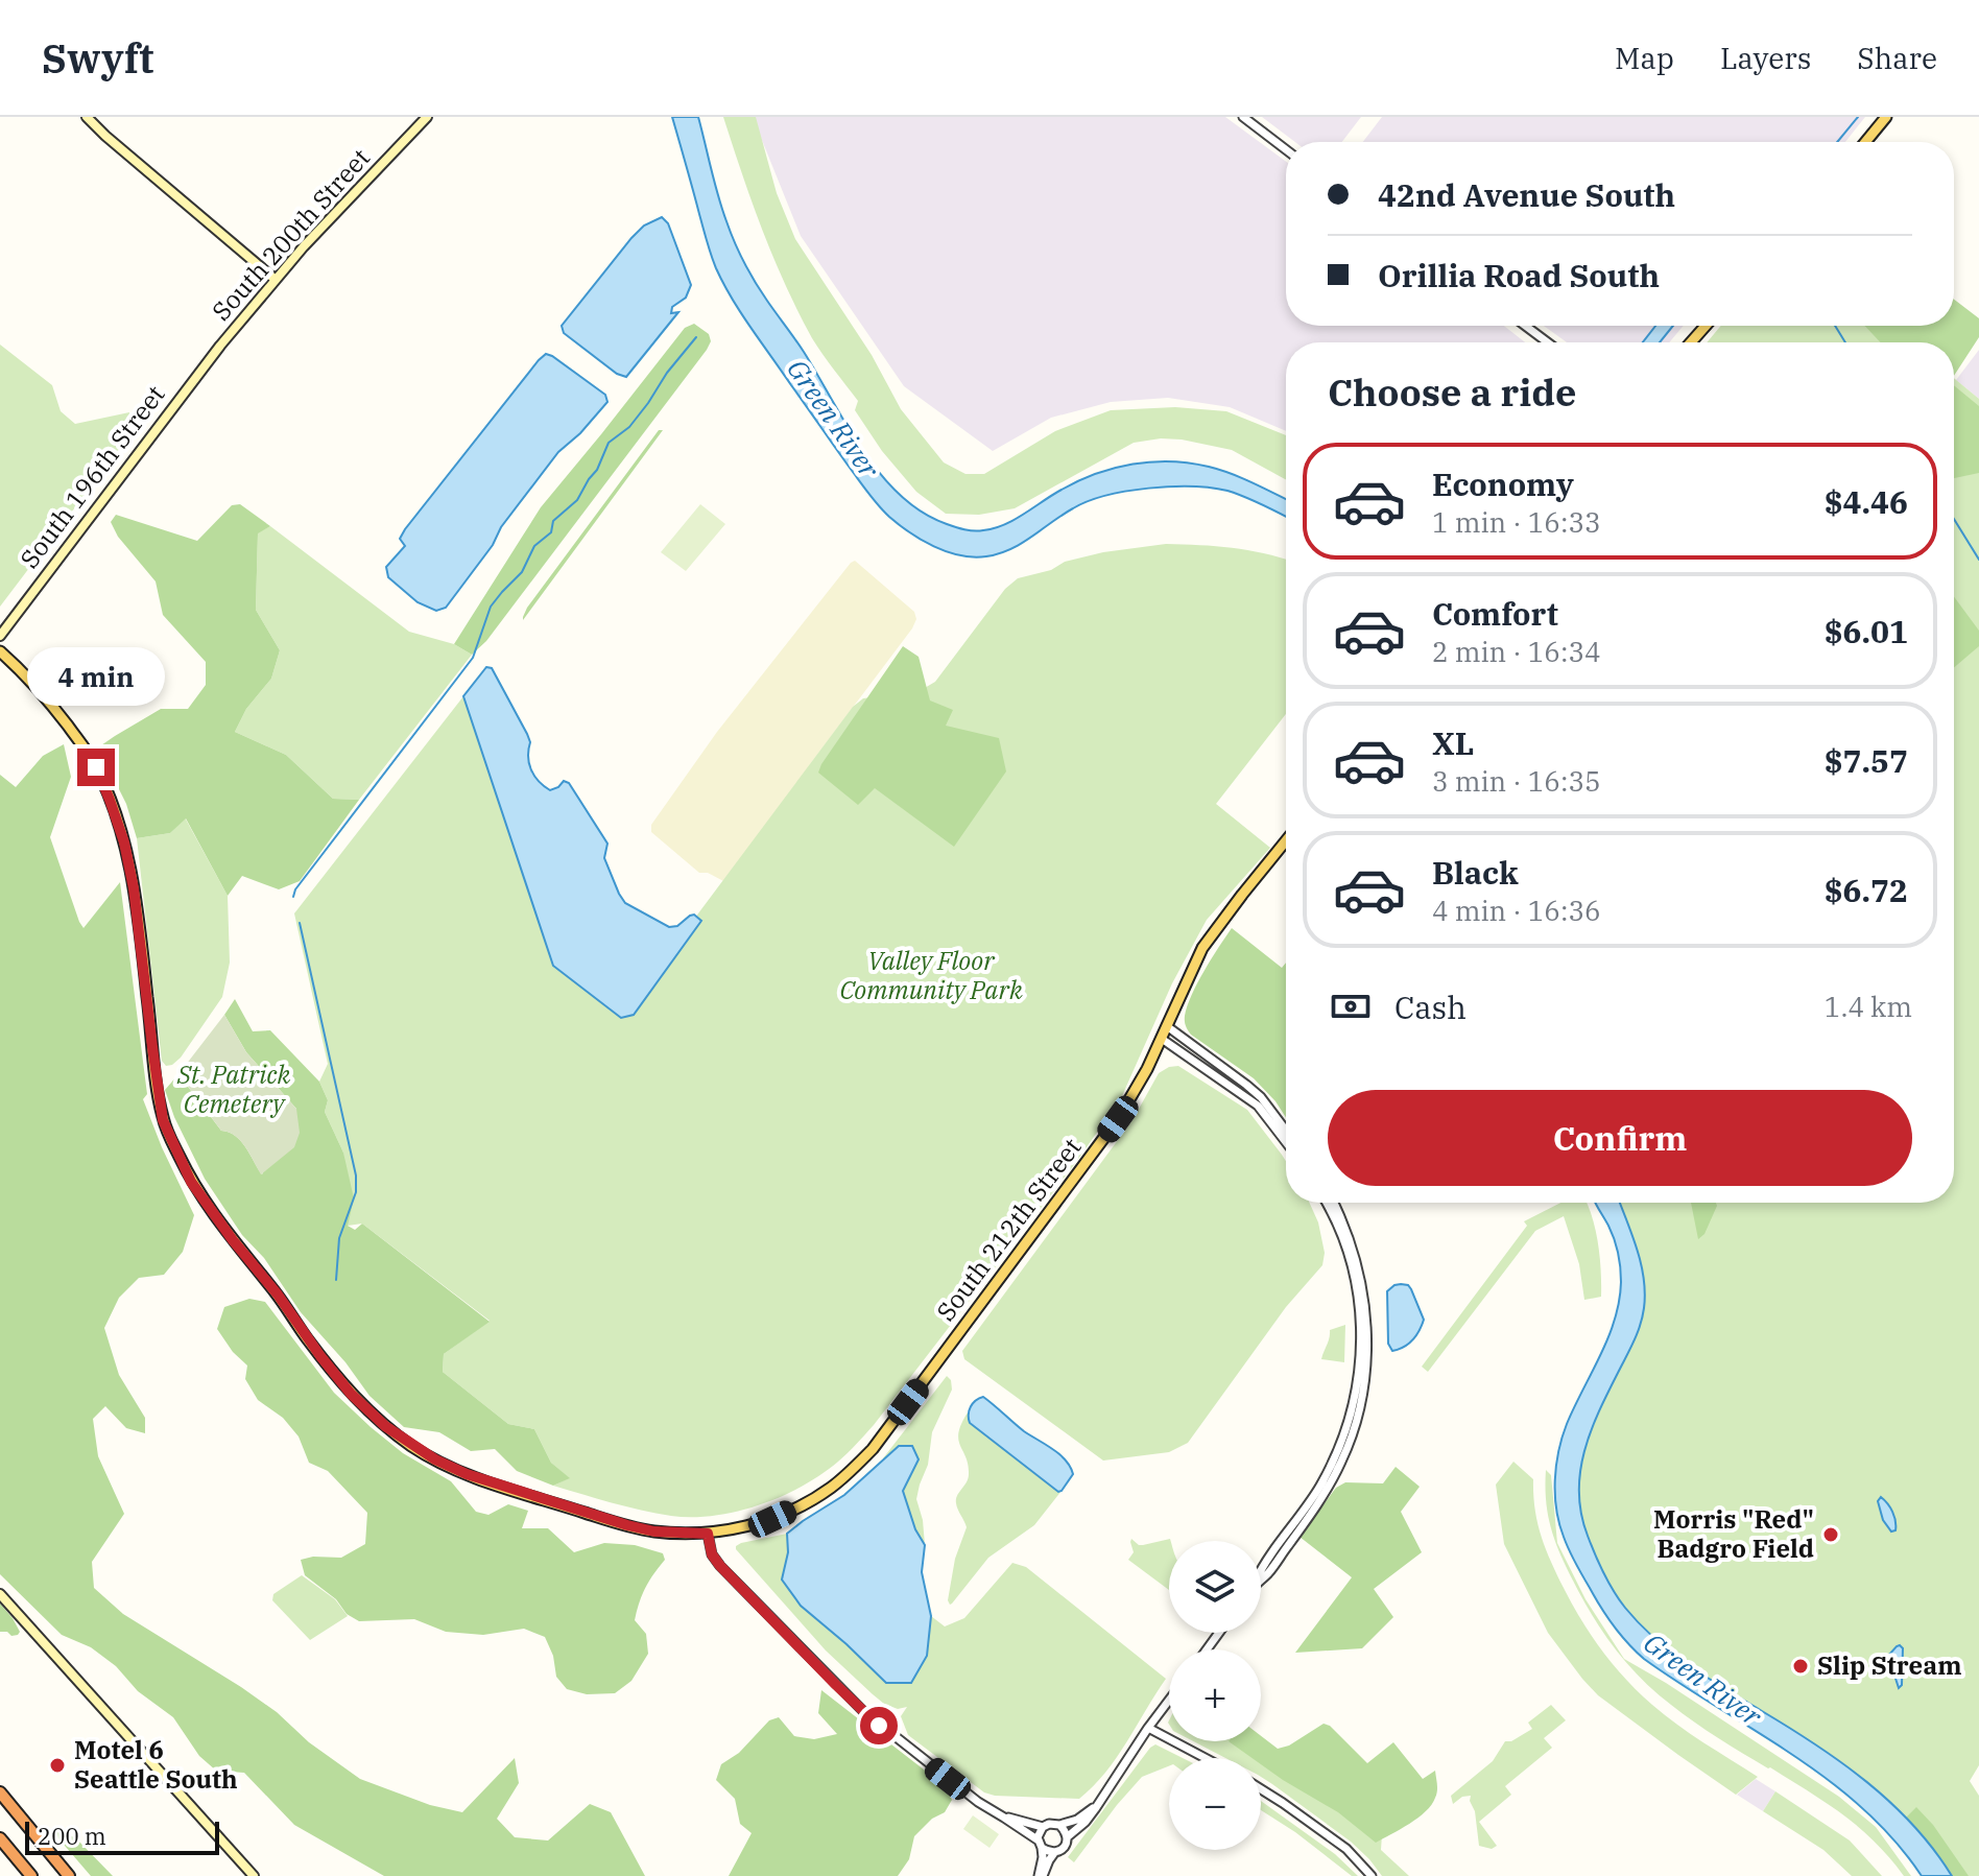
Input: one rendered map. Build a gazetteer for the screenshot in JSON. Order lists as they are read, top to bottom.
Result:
{
  "streets": {
    "main road": ["South 200th Street", "South 196th Street", "South 212th Street"]
  },
  "crossings": [
    ["South 200th Street", "South 196th Street"]
  ],
  "water": ["Green River"],
  "parks": ["Valley Floor Community Park", "St. Patrick Cemetery"],
  "places": ["Morris \"Red\" Badgro Field", "Slip Stream", "Motel 6 Seattle South"],
  "scale_bar": "200 m",
  "page": {
    "header": "Swyft",
    "nav": ["Map", "Layers", "Share"],
    "banner": ["42nd Avenue South", "Orillia Road South"],
    "heading": "Choose a ride",
    "list": [
      {
        "name": "Economy",
        "note": "1 min · 16:33",
        "value": "$4.46"
      },
      {
        "name": "Comfort",
        "note": "2 min · 16:34",
        "value": "$6.01"
      },
      {
        "name": "XL",
        "note": "3 min · 16:35",
        "value": "$7.57"
      },
      {
        "name": "Black",
        "note": "4 min · 16:36",
        "value": "$6.72"
      }
    ],
    "bubble": "4 min",
    "pay": ["Cash", "1.4 km"],
    "buttons": "Confirm",
    "map_buttons": ["+", "−"],
    "scale": "200 m"
  }
}
